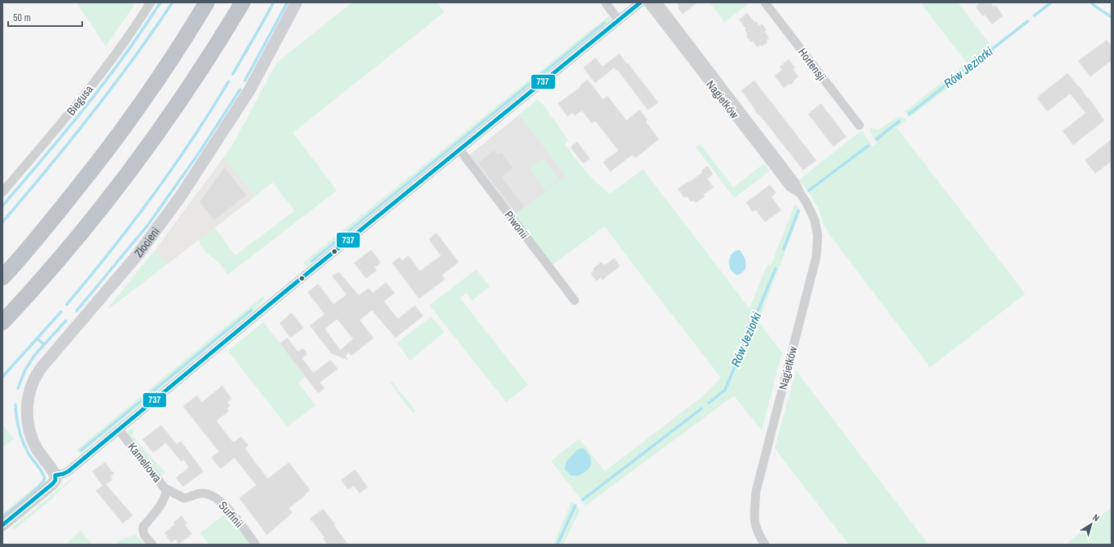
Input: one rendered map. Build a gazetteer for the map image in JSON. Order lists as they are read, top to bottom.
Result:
{
  "streets": {
    "street": [
      "Hortensji",
      "Nagietków",
      "Biegusa",
      "Piwonii",
      "Złocieni",
      "Kameliowa",
      "Surfinii"
    ]
  },
  "crossings": [
    ["Kameliowa", "Surfinii"]
  ],
  "water": ["Rów Jeziorki"],
  "lines": ["transit line 737"],
  "scale_bar": "50 m",
  "north": "top right"
}
